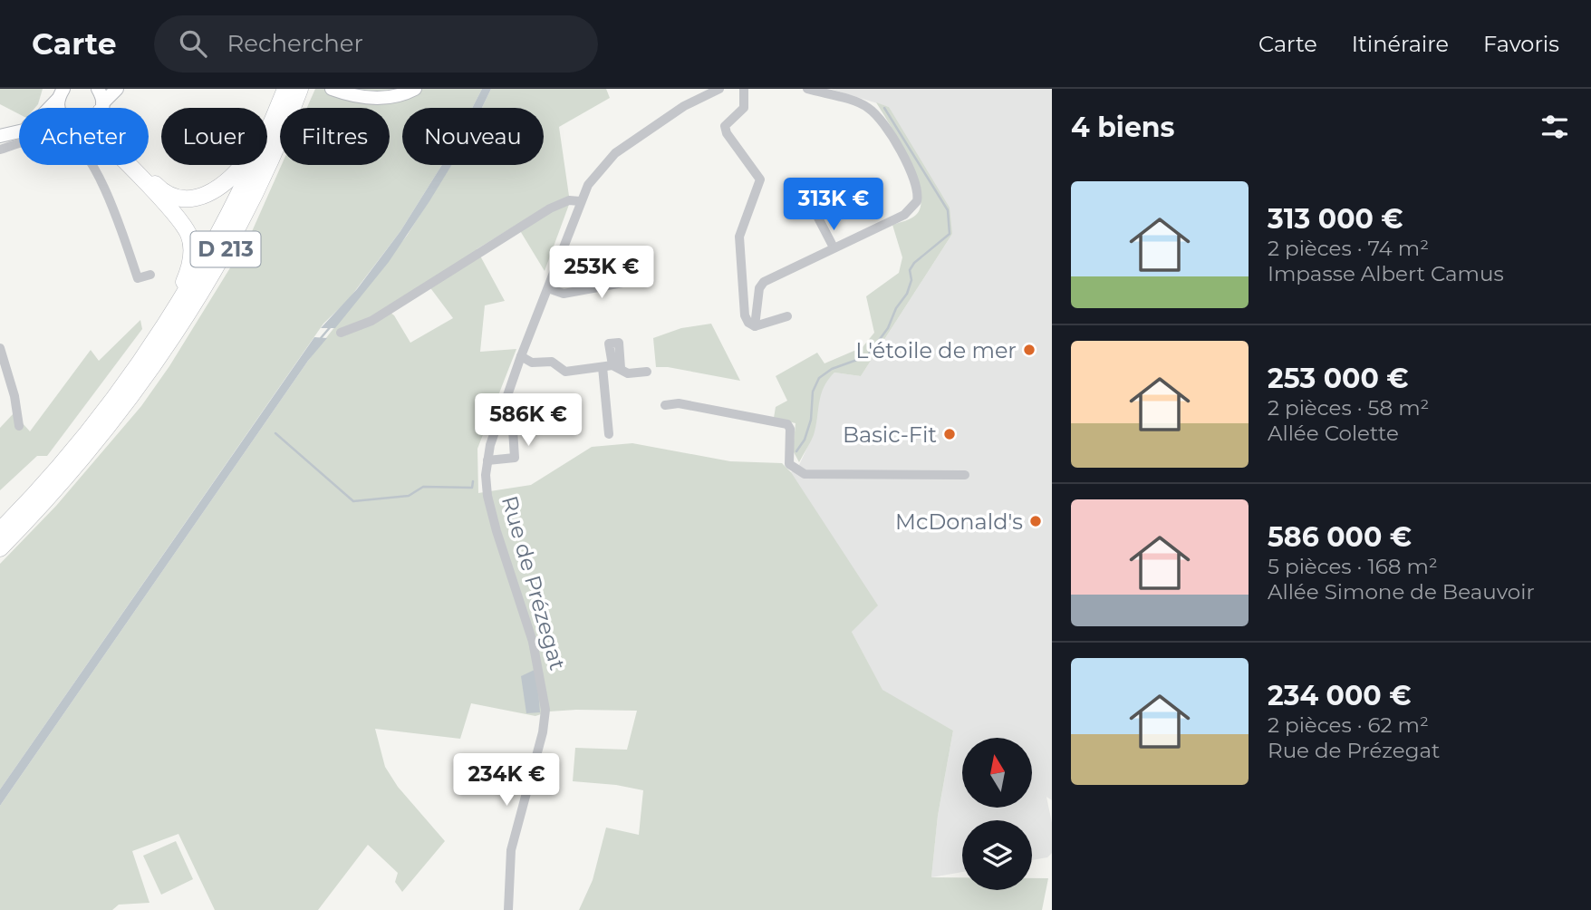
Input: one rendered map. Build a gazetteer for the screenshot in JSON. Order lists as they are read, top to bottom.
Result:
{
  "streets": {
    "highway": ["D 213"],
    "street": ["Rue de Prézegat"]
  },
  "places": ["L'étoile de mer", "Basic-Fit", "McDonald's"],
  "north": "top",
  "page": {
    "header": "Carte",
    "search": "Rechercher",
    "nav": ["Carte", "Itinéraire", "Favoris"],
    "heading": "4 biens",
    "chip": [
      "Acheter",
      "Louer",
      "Filtres",
      "Nouveau"
    ],
    "list": [
      {
        "name": "313 000 €",
        "note": "2 pièces · 74 m² · Impasse Albert Camus"
      },
      {
        "name": "253 000 €",
        "note": "2 pièces · 58 m² · Allée Colette"
      },
      {
        "name": "586 000 €",
        "note": "5 pièces · 168 m² · Allée Simone de Beauvoir"
      },
      {
        "name": "234 000 €",
        "note": "2 pièces · 62 m² · Rue de Prézegat"
      }
    ],
    "price": [
      "313K €",
      "253K €",
      "586K €",
      "234K €"
    ]
  }
}
